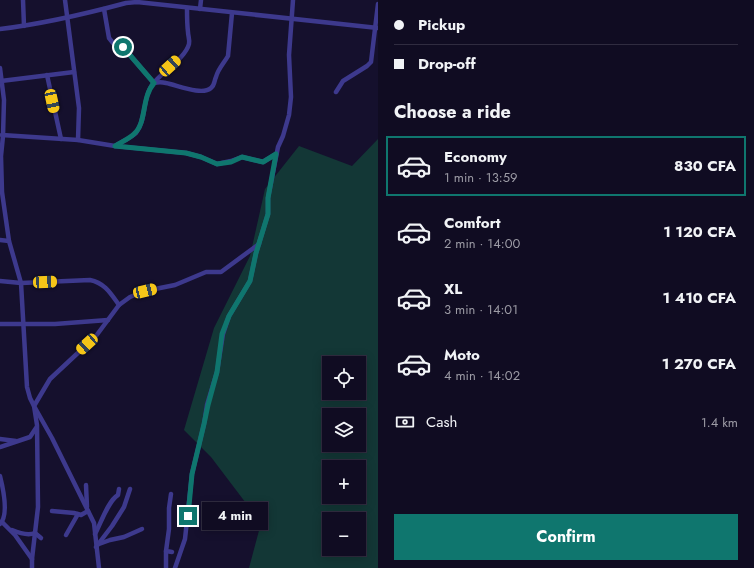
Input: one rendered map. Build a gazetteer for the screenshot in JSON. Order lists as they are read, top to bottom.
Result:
{
  "page": {
    "banner": ["Pickup", "Drop-off"],
    "heading": "Choose a ride",
    "list": [
      {
        "name": "Economy",
        "note": "1 min · 13:59",
        "value": "830 CFA"
      },
      {
        "name": "Comfort",
        "note": "2 min · 14:00",
        "value": "1 120 CFA"
      },
      {
        "name": "XL",
        "note": "3 min · 14:01",
        "value": "1 410 CFA"
      },
      {
        "name": "Moto",
        "note": "4 min · 14:02",
        "value": "1 270 CFA"
      }
    ],
    "map_buttons": ["+", "−"],
    "pay": ["Cash", "1.4 km"],
    "bubble": "4 min",
    "buttons": "Confirm"
  }
}
